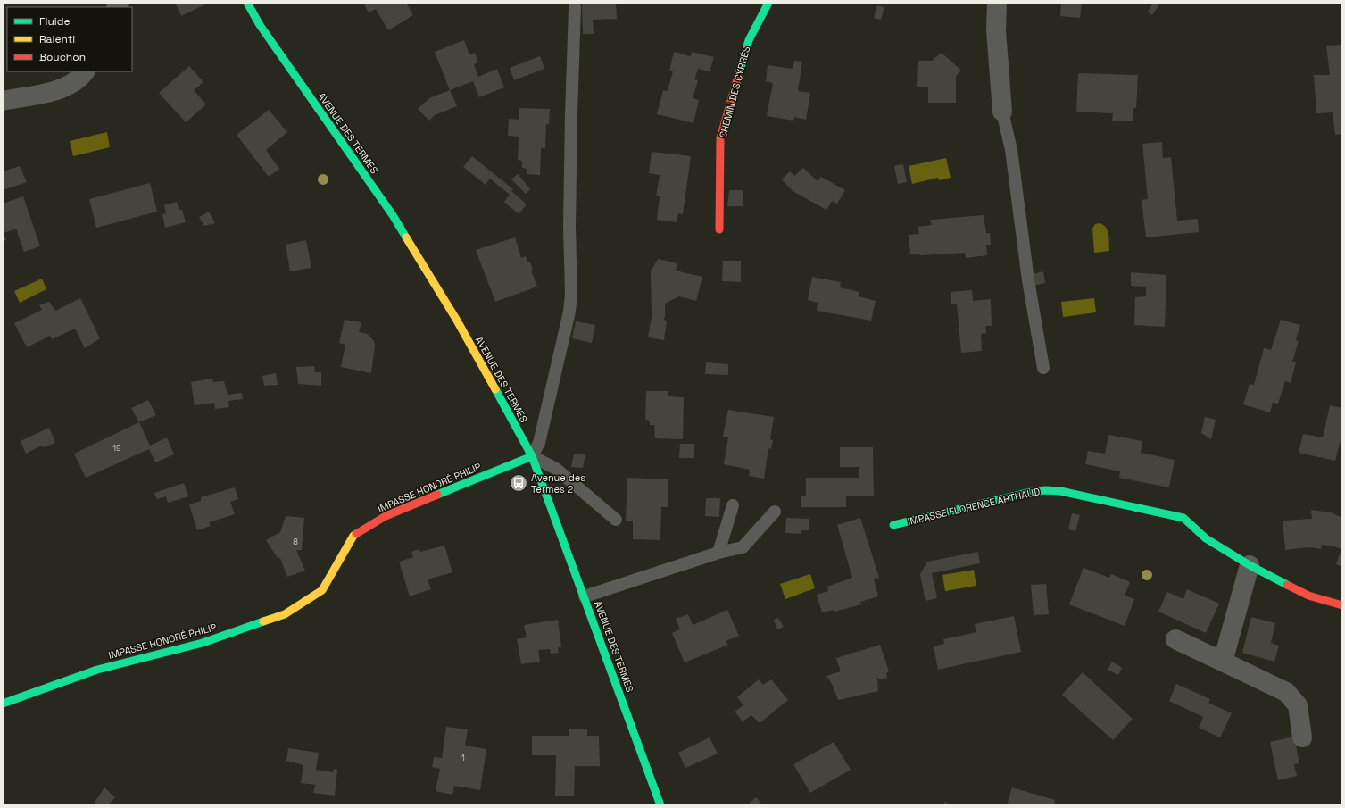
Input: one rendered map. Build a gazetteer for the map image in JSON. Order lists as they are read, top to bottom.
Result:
{
  "streets": {
    "street": [
      "CHEMIN DES CYPRÈS",
      "AVENUE DES TERMES",
      "IMPASSE HONORÉ PHILIP",
      "IMPASSE FLORENCE ARTHAUD"
    ]
  },
  "crossings": [
    ["AVENUE DES TERMES", "IMPASSE HONORÉ PHILIP"]
  ],
  "places": {
    "bus stop": ["Avenue des Termes 2"]
  },
  "house_numbers": ["19", "8", "1"],
  "legend": ["Fluide", "Ralenti", "Bouchon"]
}
